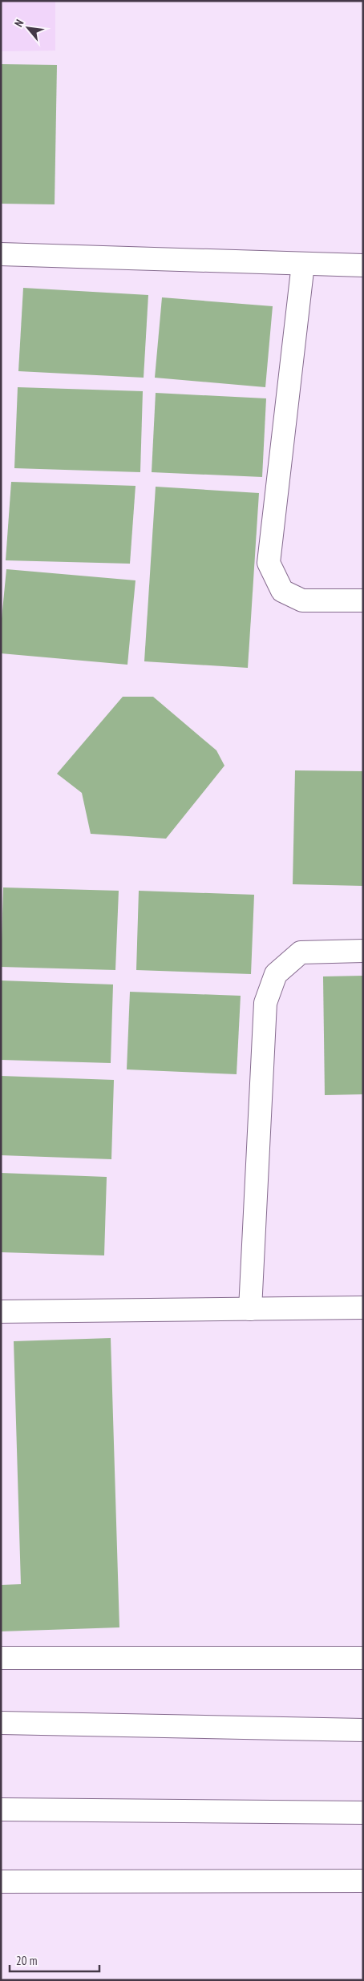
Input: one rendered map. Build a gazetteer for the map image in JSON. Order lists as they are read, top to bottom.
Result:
{
  "scale_bar": "20 m",
  "north": "top left"
}
